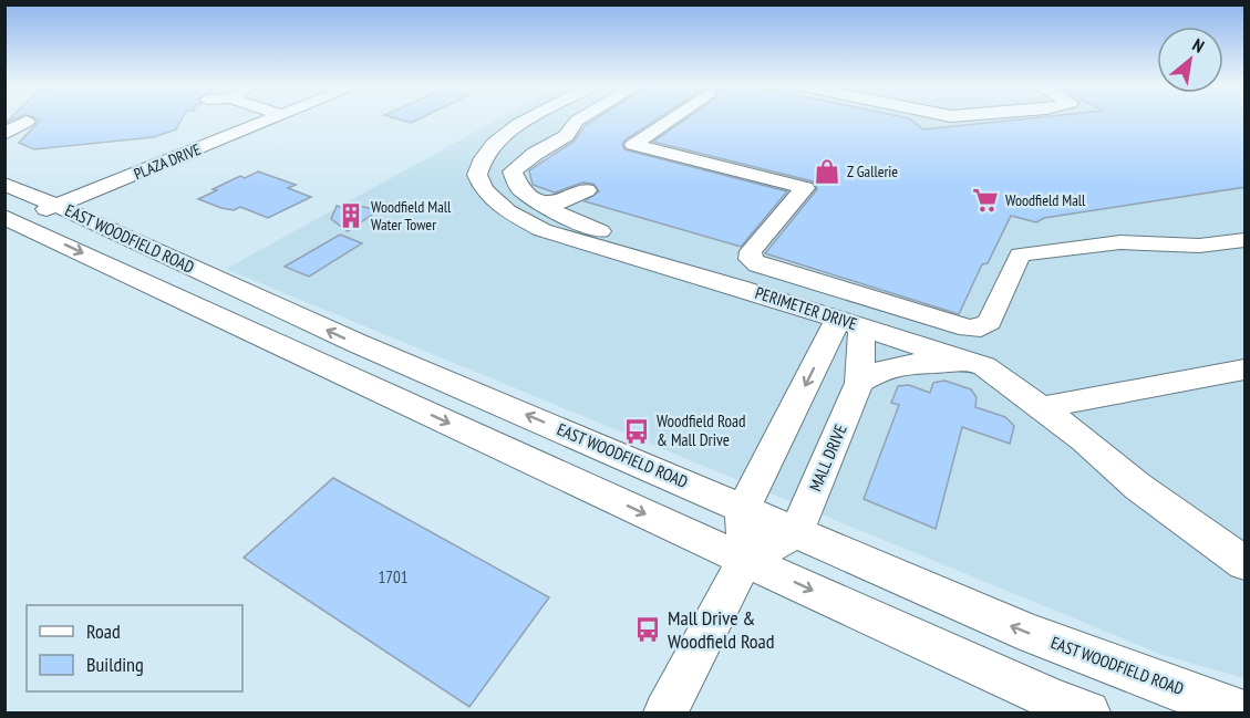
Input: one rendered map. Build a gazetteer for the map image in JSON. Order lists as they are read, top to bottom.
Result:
{
  "streets": {
    "street": [
      "PLAZA DRIVE",
      "EAST WOODFIELD ROAD",
      "PERIMETER DRIVE",
      "MALL DRIVE"
    ]
  },
  "crossings": [
    ["PLAZA DRIVE", "EAST WOODFIELD ROAD"],
    ["EAST WOODFIELD ROAD", "MALL DRIVE"],
    ["PERIMETER DRIVE", "MALL DRIVE"]
  ],
  "places": {
    "shop": ["Z Gallerie"],
    "supermarket": ["Woodfield Mall"],
    "building": ["Woodfield Mall Water Tower"],
    "bus stop": ["Woodfield Road & Mall Drive", "Mall Drive & Woodfield Road"]
  },
  "house_numbers": ["1701"],
  "legend": ["Road", "Building"],
  "north": "top right"
}
